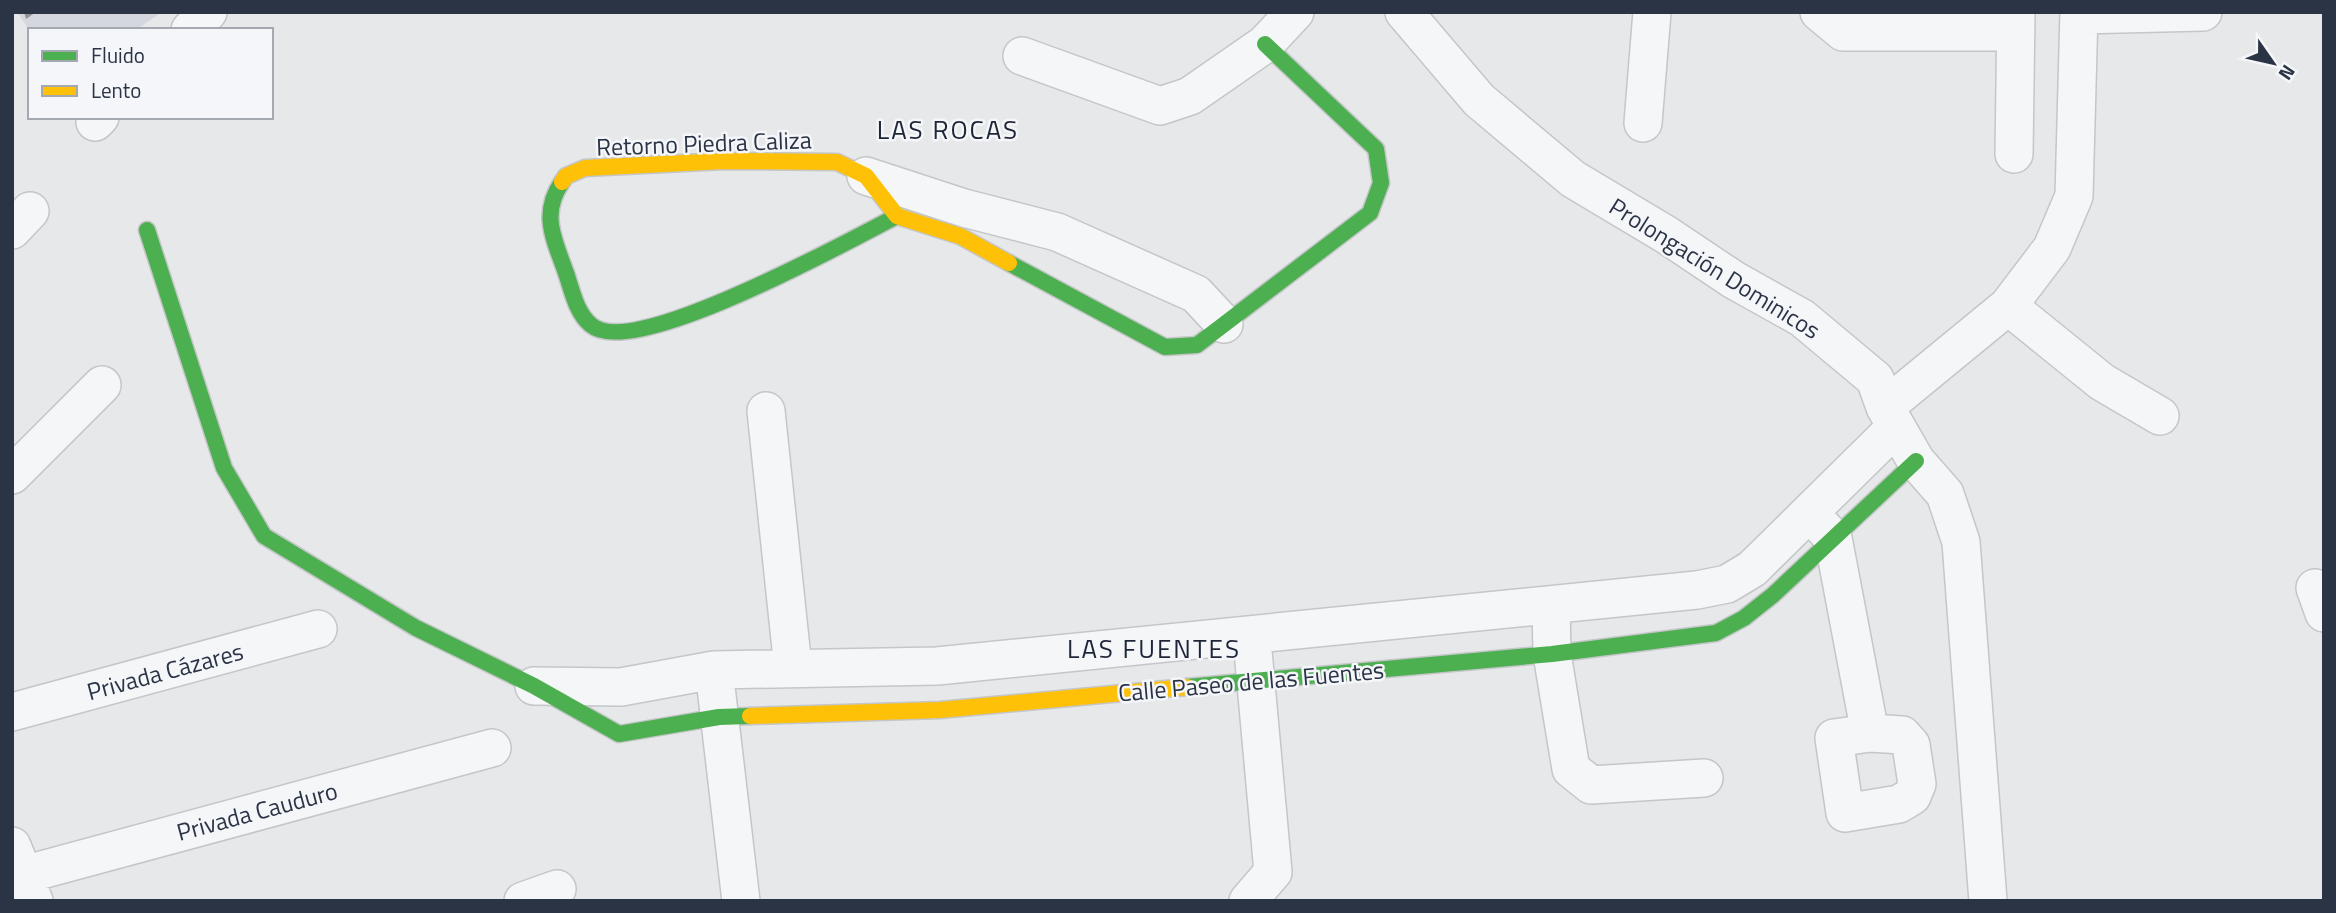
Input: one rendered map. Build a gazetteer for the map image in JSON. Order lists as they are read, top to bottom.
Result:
{
  "streets": {
    "street": [
      "Retorno Piedra Caliza",
      "Prolongación Dominicos",
      "Privada Cázares",
      "Calle Paseo de las Fuentes",
      "Privada Cauduro"
    ]
  },
  "crossings": [
    ["Prolongación Dominicos", "Calle Paseo de las Fuentes"]
  ],
  "districts": ["LAS ROCAS", "LAS FUENTES"],
  "legend": ["Fluido", "Lento"],
  "north": "bottom right"
}
